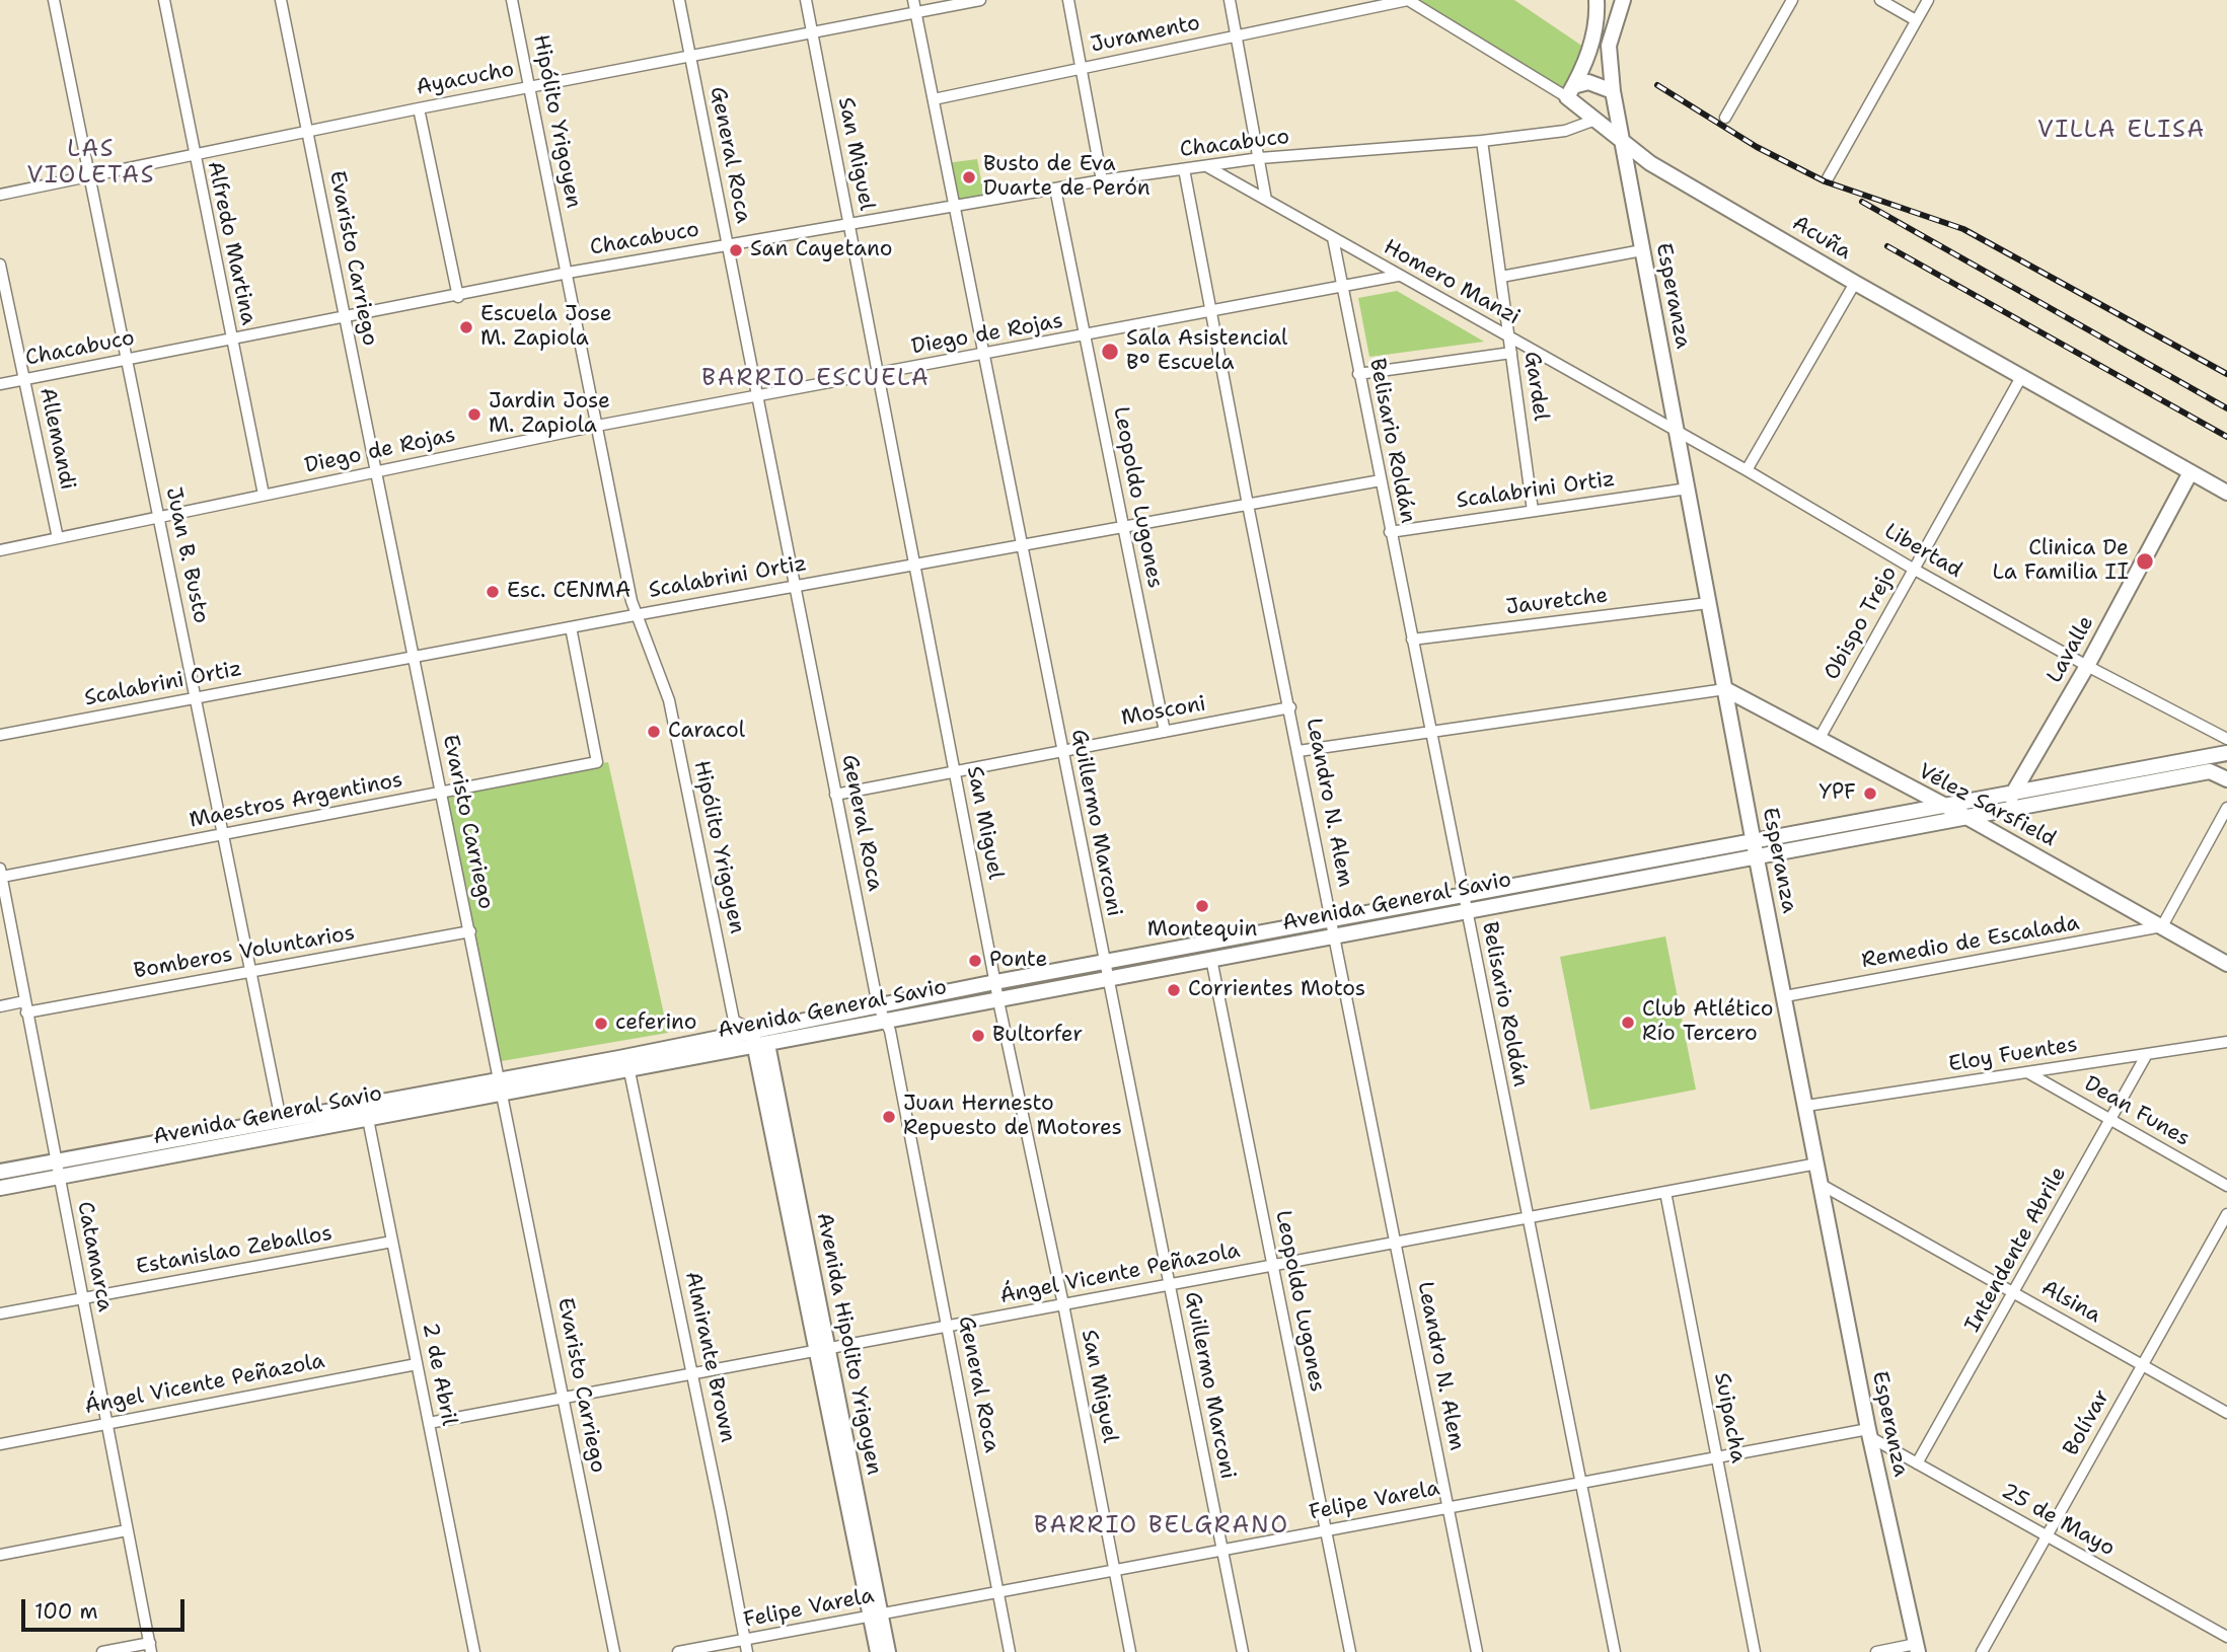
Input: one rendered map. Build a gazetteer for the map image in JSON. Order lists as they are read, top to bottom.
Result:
{
  "streets": {
    "main road": [
      "Acuña",
      "Esperanza",
      "Lavalle",
      "Vélez Sarsfield",
      "Avenida General Savio",
      "Avenida Hipolito Yrigoyen"
    ],
    "street": [
      "Juramento",
      "Ayacucho",
      "Hipólito Yrigoyen",
      "Chacabuco",
      "San Miguel",
      "General Roca",
      "Alfredo Martina",
      "Evaristo Carriego",
      "Homero Manzi",
      "Diego de Rojas",
      "Gardel",
      "Allemandi",
      "Belisario Roldán",
      "Scalabrini Ortiz",
      "Leopoldo Lugones",
      "Libertad",
      "Juan B. Busto",
      "Jauretche",
      "Obispo Trejo",
      "Mosconi",
      "Maestros Argentinos",
      "Leandro N. Alem",
      "Guillermo Marconi",
      "Remedio de Escalada",
      "Bomberos Voluntarios",
      "Eloy Fuentes",
      "Dean Funes",
      "Intendente Abrile",
      "Estanislao Zeballos",
      "Catamarca",
      "Ángel Vicente Peñazola",
      "Alsina",
      "Almirante Brown",
      "2 de Abril",
      "Suipacha",
      "Bolívar",
      "Felipe Varela",
      "25 de Mayo"
    ]
  },
  "crossings": [
    ["Juramento", "Acuña"],
    ["Juramento", "Guillermo Marconi"],
    ["Ayacucho", "Hipólito Yrigoyen"],
    ["Ayacucho", "San Miguel"],
    ["Ayacucho", "General Roca"],
    ["Ayacucho", "Alfredo Martina"],
    ["Ayacucho", "Evaristo Carriego"],
    ["Ayacucho", "Juan B. Busto"],
    ["Ayacucho", "Guillermo Marconi"],
    ["Hipólito Yrigoyen", "Chacabuco"],
    ["Hipólito Yrigoyen", "Diego de Rojas"],
    ["Hipólito Yrigoyen", "Scalabrini Ortiz"],
    ["Hipólito Yrigoyen", "Avenida General Savio"],
    ["Hipólito Yrigoyen", "Avenida Hipolito Yrigoyen"],
    ["Chacabuco", "San Miguel"],
    ["Chacabuco", "General Roca"],
    ["Chacabuco", "Acuña"],
    ["Chacabuco", "Alfredo Martina"],
    ["Chacabuco", "Evaristo Carriego"],
    ["Chacabuco", "Homero Manzi"],
    ["Chacabuco", "Gardel"],
    ["Chacabuco", "Allemandi"],
    ["Chacabuco", "Leopoldo Lugones"],
    ["Chacabuco", "Juan B. Busto"],
    ["Chacabuco", "Leandro N. Alem"],
    ["Chacabuco", "Guillermo Marconi"],
    ["San Miguel", "Diego de Rojas"],
    ["San Miguel", "Scalabrini Ortiz"],
    ["San Miguel", "Mosconi"],
    ["San Miguel", "Avenida General Savio"],
    ["San Miguel", "Ángel Vicente Peñazola"],
    ["San Miguel", "Felipe Varela"],
    ["General Roca", "Diego de Rojas"],
    ["General Roca", "Scalabrini Ortiz"],
    ["General Roca", "Mosconi"],
    ["General Roca", "Avenida General Savio"],
    ["General Roca", "Ángel Vicente Peñazola"],
    ["General Roca", "Felipe Varela"],
    ["Acuña", "Esperanza"],
    ["Acuña", "Obispo Trejo"],
    ["Acuña", "Lavalle"],
    ["Alfredo Martina", "Diego de Rojas"],
    ["Evaristo Carriego", "Diego de Rojas"],
    ["Evaristo Carriego", "Scalabrini Ortiz"],
    ["Evaristo Carriego", "Maestros Argentinos"],
    ["Evaristo Carriego", "Avenida General Savio"],
    ["Evaristo Carriego", "Bomberos Voluntarios"],
    ["Evaristo Carriego", "Ángel Vicente Peñazola"],
    ["Homero Manzi", "Esperanza"],
    ["Homero Manzi", "Diego de Rojas"],
    ["Homero Manzi", "Gardel"],
    ["Homero Manzi", "Belisario Roldán"],
    ["Homero Manzi", "Libertad"],
    ["Esperanza", "Scalabrini Ortiz"],
    ["Esperanza", "Libertad"],
    ["Esperanza", "Jauretche"],
    ["Esperanza", "Vélez Sarsfield"],
    ["Esperanza", "Avenida General Savio"],
    ["Esperanza", "Remedio de Escalada"],
    ["Esperanza", "Eloy Fuentes"],
    ["Esperanza", "Ángel Vicente Peñazola"],
    ["Esperanza", "Alsina"],
    ["Esperanza", "Felipe Varela"],
    ["Esperanza", "25 de Mayo"],
    ["Diego de Rojas", "Allemandi"],
    ["Diego de Rojas", "Belisario Roldán"],
    ["Diego de Rojas", "Leopoldo Lugones"],
    ["Diego de Rojas", "Juan B. Busto"],
    ["Diego de Rojas", "Leandro N. Alem"],
    ["Diego de Rojas", "Guillermo Marconi"],
    ["Gardel", "Scalabrini Ortiz"],
    ["Belisario Roldán", "Scalabrini Ortiz"],
    ["Belisario Roldán", "Jauretche"],
    ["Belisario Roldán", "Avenida General Savio"],
    ["Belisario Roldán", "Ángel Vicente Peñazola"],
    ["Belisario Roldán", "Felipe Varela"],
    ["Scalabrini Ortiz", "Leopoldo Lugones"],
    ["Scalabrini Ortiz", "Juan B. Busto"],
    ["Scalabrini Ortiz", "Maestros Argentinos"],
    ["Scalabrini Ortiz", "Leandro N. Alem"],
    ["Scalabrini Ortiz", "Guillermo Marconi"],
    ["Leopoldo Lugones", "Mosconi"],
    ["Leopoldo Lugones", "Avenida General Savio"],
    ["Leopoldo Lugones", "Ángel Vicente Peñazola"],
    ["Leopoldo Lugones", "Felipe Varela"],
    ["Libertad", "Obispo Trejo"],
    ["Libertad", "Lavalle"],
    ["Juan B. Busto", "Maestros Argentinos"],
    ["Juan B. Busto", "Avenida General Savio"],
    ["Juan B. Busto", "Bomberos Voluntarios"],
    ["Obispo Trejo", "Vélez Sarsfield"],
    ["Mosconi", "Leandro N. Alem"],
    ["Mosconi", "Guillermo Marconi"],
    ["Maestros Argentinos", "Catamarca"],
    ["Leandro N. Alem", "Avenida General Savio"],
    ["Leandro N. Alem", "Ángel Vicente Peñazola"],
    ["Leandro N. Alem", "Felipe Varela"],
    ["Vélez Sarsfield", "Remedio de Escalada"],
    ["Guillermo Marconi", "Avenida General Savio"],
    ["Guillermo Marconi", "Ángel Vicente Peñazola"],
    ["Guillermo Marconi", "Felipe Varela"],
    ["Avenida General Savio", "Catamarca"],
    ["Avenida General Savio", "Avenida Hipolito Yrigoyen"],
    ["Avenida General Savio", "Almirante Brown"],
    ["Avenida General Savio", "2 de Abril"],
    ["Bomberos Voluntarios", "Catamarca"],
    ["Eloy Fuentes", "Dean Funes"],
    ["Eloy Fuentes", "Intendente Abrile"],
    ["Dean Funes", "Intendente Abrile"],
    ["Intendente Abrile", "Alsina"],
    ["Intendente Abrile", "25 de Mayo"],
    ["Estanislao Zeballos", "Catamarca"],
    ["Estanislao Zeballos", "2 de Abril"],
    ["Catamarca", "Ángel Vicente Peñazola"],
    ["Ángel Vicente Peñazola", "Avenida Hipolito Yrigoyen"],
    ["Ángel Vicente Peñazola", "Almirante Brown"],
    ["Ángel Vicente Peñazola", "2 de Abril"],
    ["Ángel Vicente Peñazola", "Suipacha"],
    ["Alsina", "Bolívar"],
    ["Avenida Hipolito Yrigoyen", "Felipe Varela"],
    ["Almirante Brown", "Felipe Varela"],
    ["Suipacha", "Felipe Varela"],
    ["Bolívar", "25 de Mayo"],
    ["Felipe Varela", "25 de Mayo"]
  ],
  "districts": [
    "VILLA ELISA",
    "LAS VIOLETAS",
    "BARRIO ESCUELA",
    "BARRIO BELGRANO"
  ],
  "places": [
    "Busto de Eva Duarte de Perón",
    "San Cayetano",
    "Escuela Jose M. Zapiola",
    "Sala Asistencial Bº Escuela",
    "Jardin Jose M. Zapiola",
    "Clinica De La Familia II",
    "Esc. CENMA",
    "Caracol",
    "YPF",
    "Montequin",
    "Ponte",
    "Corrientes Motos",
    "Club Atlético Río Tercero",
    "ceferino",
    "Bultorfer",
    "Juan Hernesto Repuesto de Motores"
  ],
  "scale_bar": "100 m"
}
